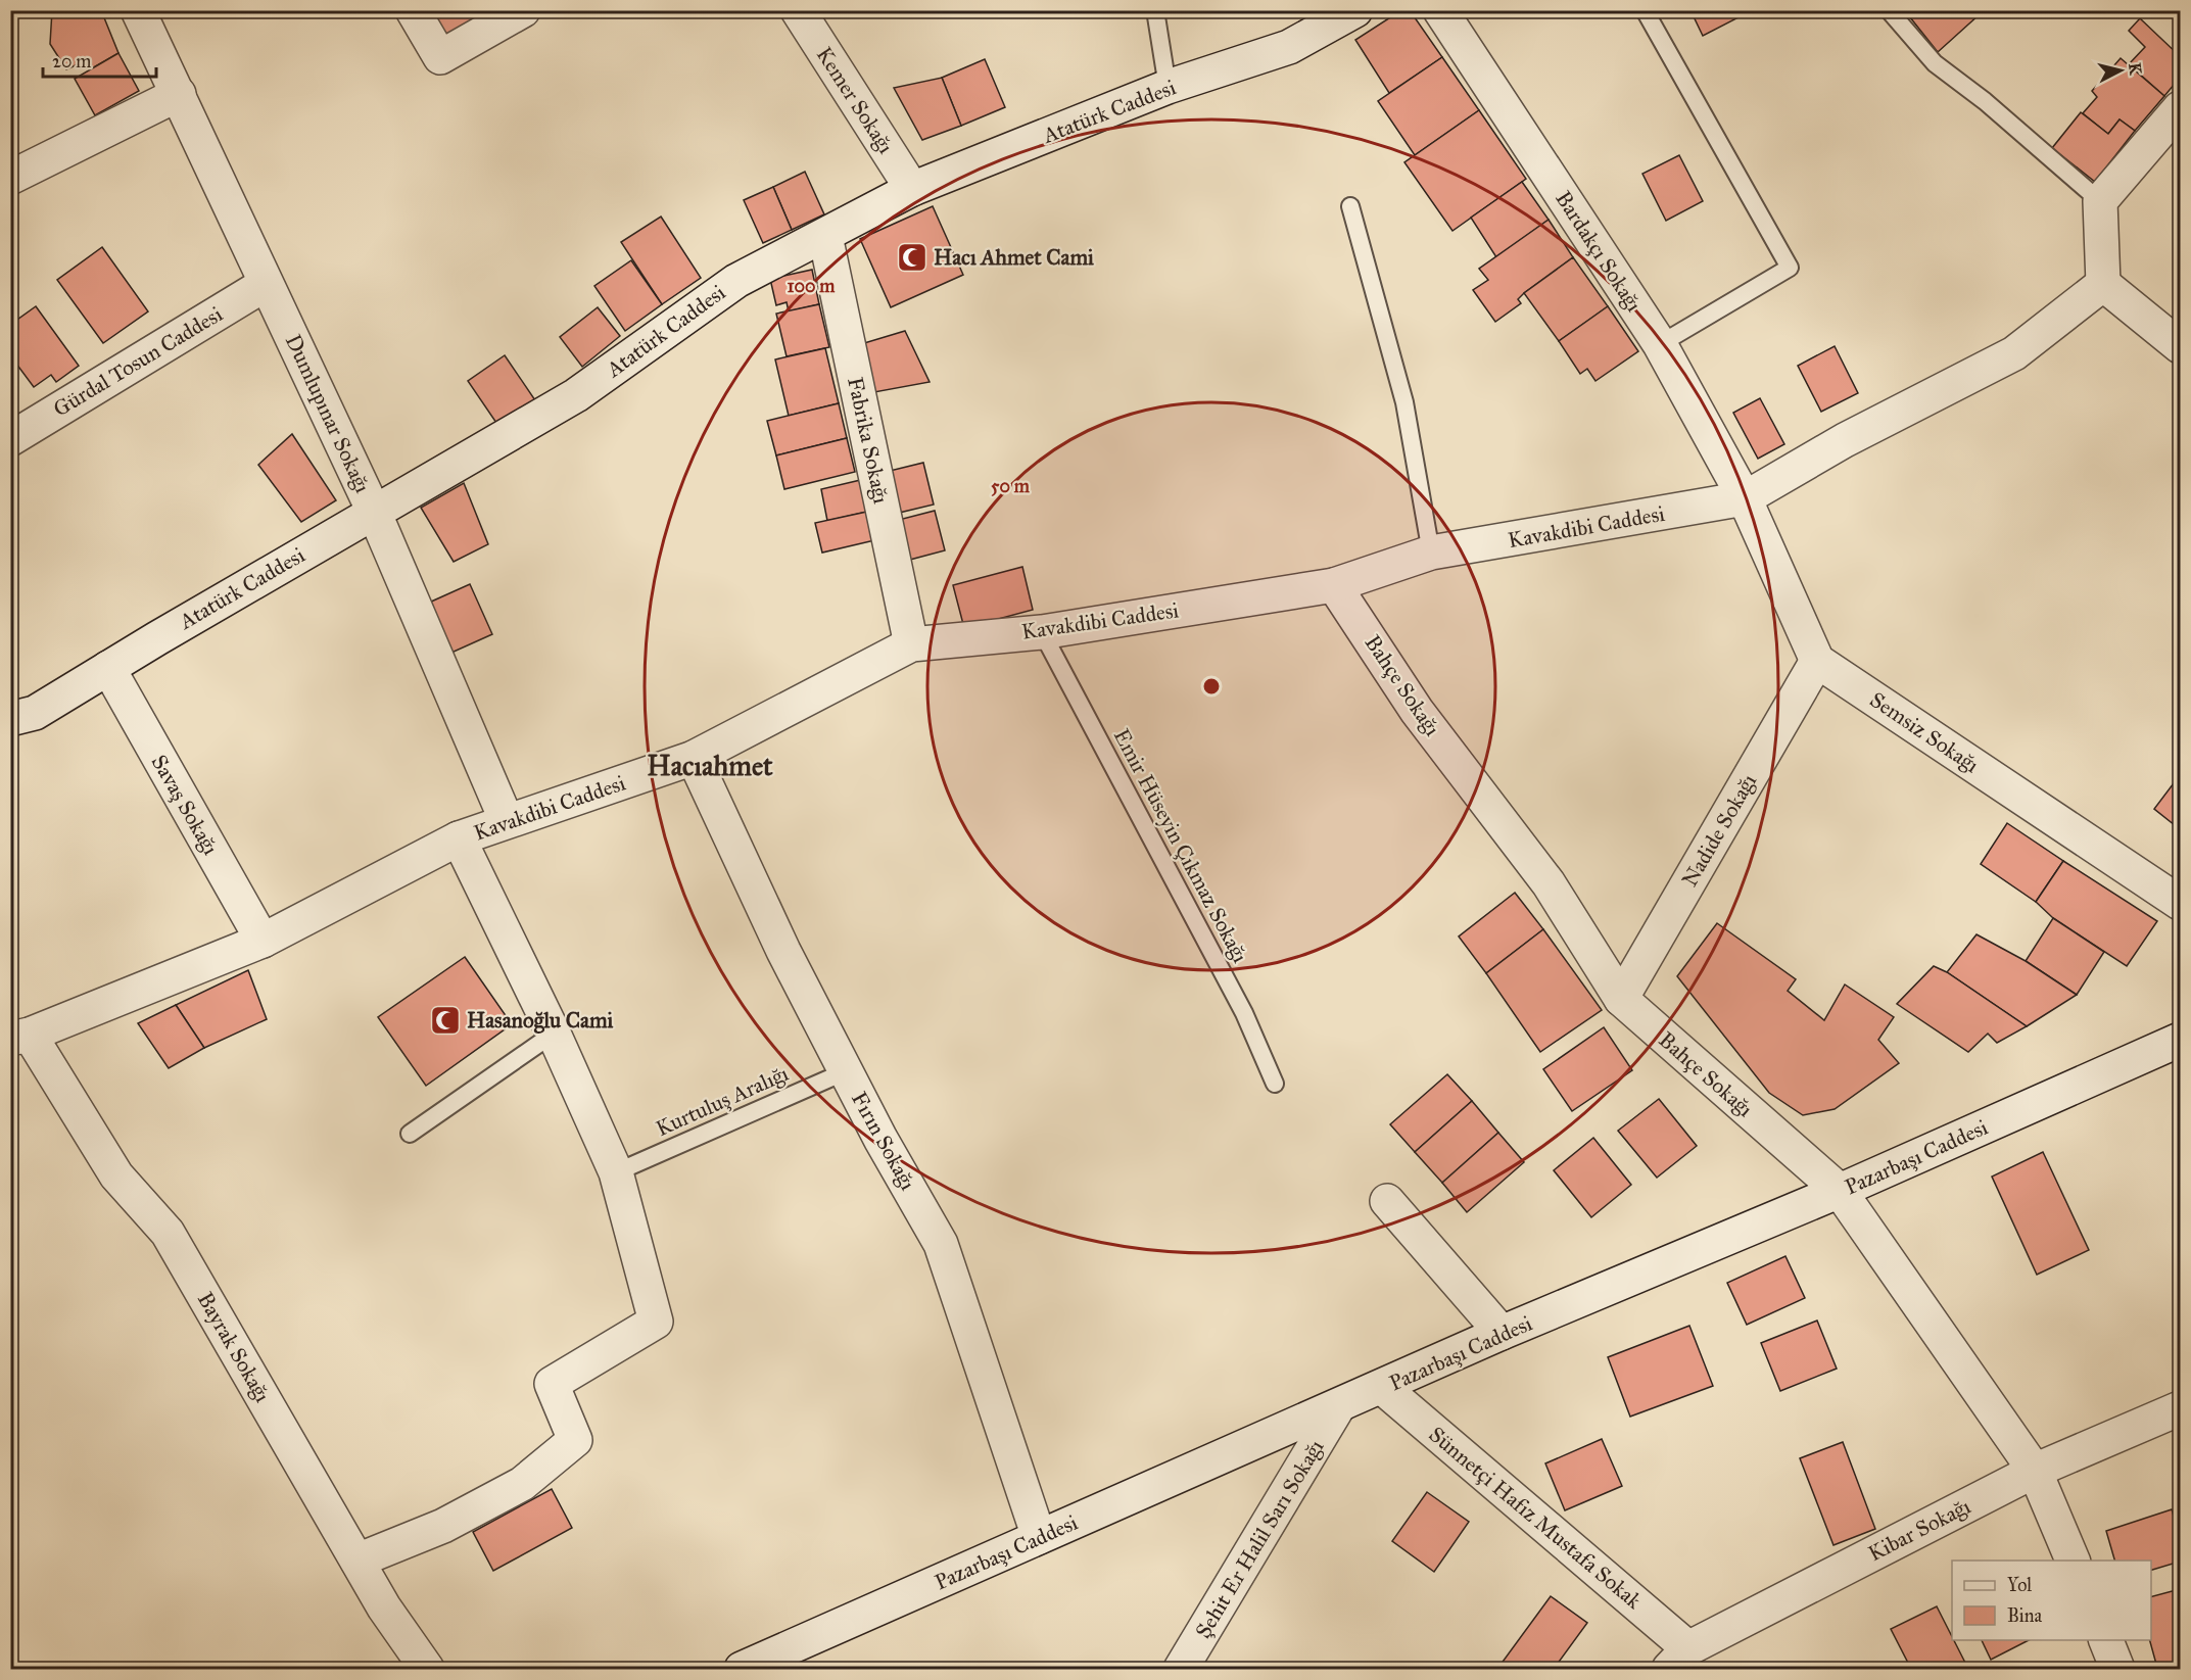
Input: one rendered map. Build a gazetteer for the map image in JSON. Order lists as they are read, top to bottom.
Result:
{
  "streets": {
    "street": [
      "Kemer Sokağı",
      "Atatürk Caddesi",
      "Bardakçı Sokağı",
      "Gürdal Tosun Caddesi",
      "Dumlupınar Sokağı",
      "Fabrika Sokağı",
      "Kavakdibi Caddesi",
      "Bahçe Sokağı",
      "Semsiz Sokağı",
      "Savaş Sokağı",
      "Nadide Sokağı",
      "Fırın Sokağı",
      "Pazarbaşı Caddesi",
      "Bayrak Sokağı",
      "Sünnetçi Hafız Mustafa Sokak",
      "Kibar Sokağı",
      "Şehit Er Halil Sarı Sokağı"
    ],
    "lane": ["Emir Hüseyin Çıkmaz Sokağı", "Kurtuluş Aralığı"]
  },
  "crossings": [
    ["Kemer Sokağı", "Atatürk Caddesi"],
    ["Atatürk Caddesi", "Dumlupınar Sokağı"],
    ["Atatürk Caddesi", "Fabrika Sokağı"],
    ["Atatürk Caddesi", "Savaş Sokağı"],
    ["Bardakçı Sokağı", "Kavakdibi Caddesi"],
    ["Gürdal Tosun Caddesi", "Dumlupınar Sokağı"],
    ["Dumlupınar Sokağı", "Kavakdibi Caddesi"],
    ["Fabrika Sokağı", "Kavakdibi Caddesi"],
    ["Kavakdibi Caddesi", "Bahçe Sokağı"],
    ["Kavakdibi Caddesi", "Savaş Sokağı"],
    ["Kavakdibi Caddesi", "Emir Hüseyin Çıkmaz Sokağı"],
    ["Kavakdibi Caddesi", "Fırın Sokağı"],
    ["Kavakdibi Caddesi", "Bayrak Sokağı"],
    ["Bahçe Sokağı", "Nadide Sokağı"],
    ["Bahçe Sokağı", "Pazarbaşı Caddesi"],
    ["Bahçe Sokağı", "Kibar Sokağı"],
    ["Semsiz Sokağı", "Nadide Sokağı"],
    ["Kurtuluş Aralığı", "Fırın Sokağı"],
    ["Fırın Sokağı", "Pazarbaşı Caddesi"],
    ["Pazarbaşı Caddesi", "Sünnetçi Hafız Mustafa Sokak"],
    ["Pazarbaşı Caddesi", "Şehit Er Halil Sarı Sokağı"],
    ["Sünnetçi Hafız Mustafa Sokak", "Kibar Sokağı"]
  ],
  "districts": ["Hacıahmet"],
  "places": {
    "mosque": ["Hacı Ahmet Cami", "Hasanoğlu Cami"]
  },
  "legend": ["Yol", "Bina"],
  "scale_bar": "20 m",
  "north": "right",
  "rings": ["100 m", "50 m"]
}
